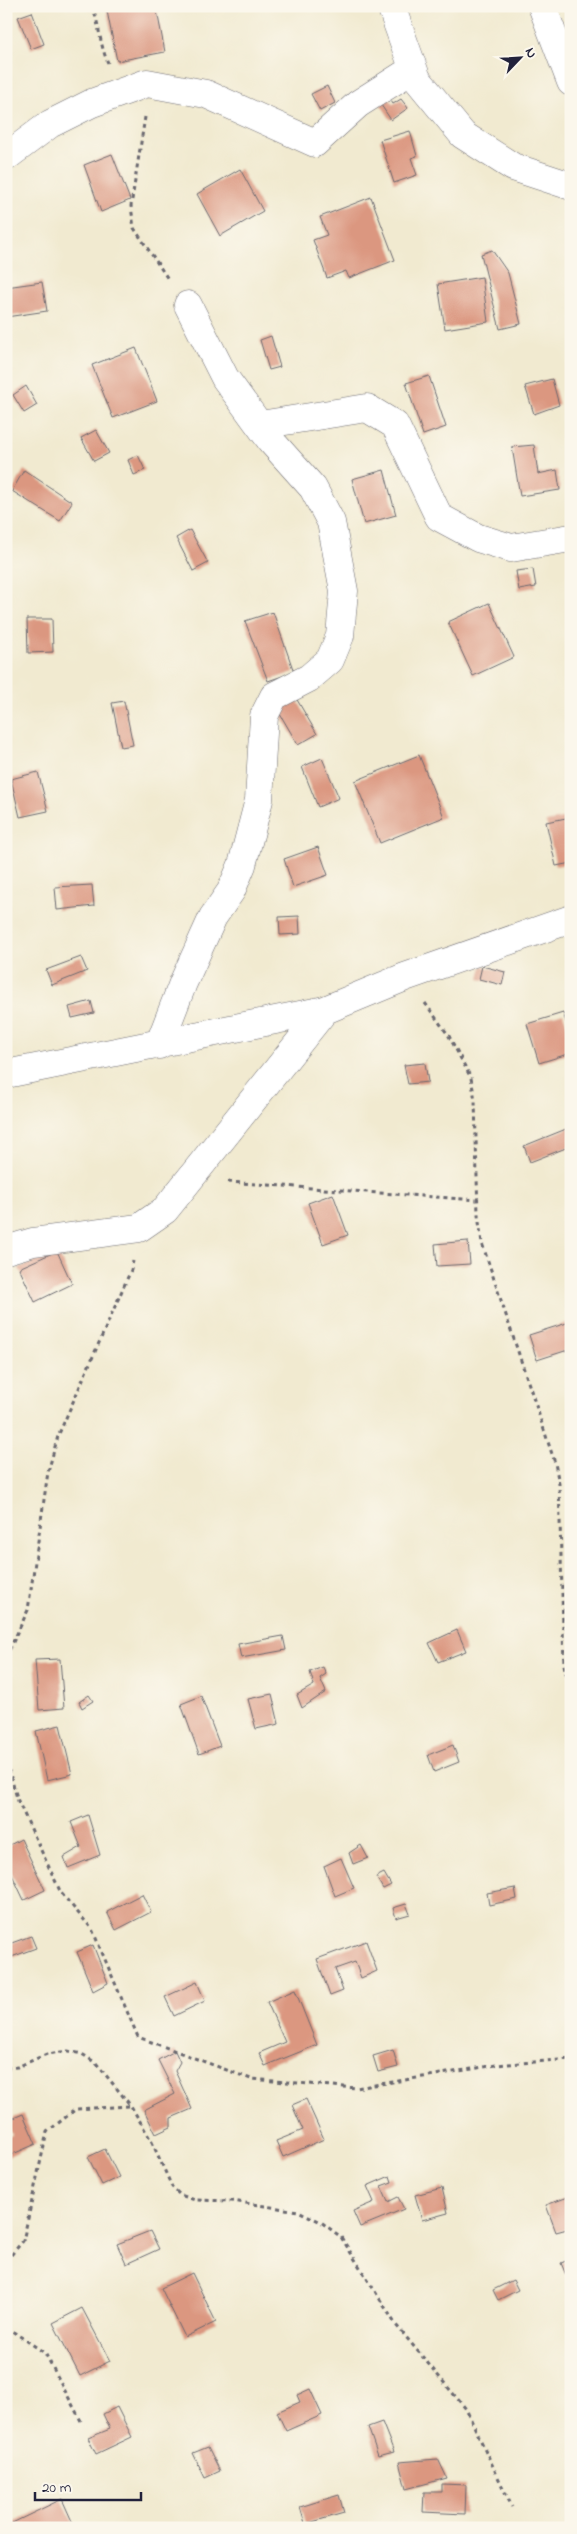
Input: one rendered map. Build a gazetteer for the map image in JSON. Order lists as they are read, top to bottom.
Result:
{
  "scale_bar": "20 m",
  "north": "top right"
}
